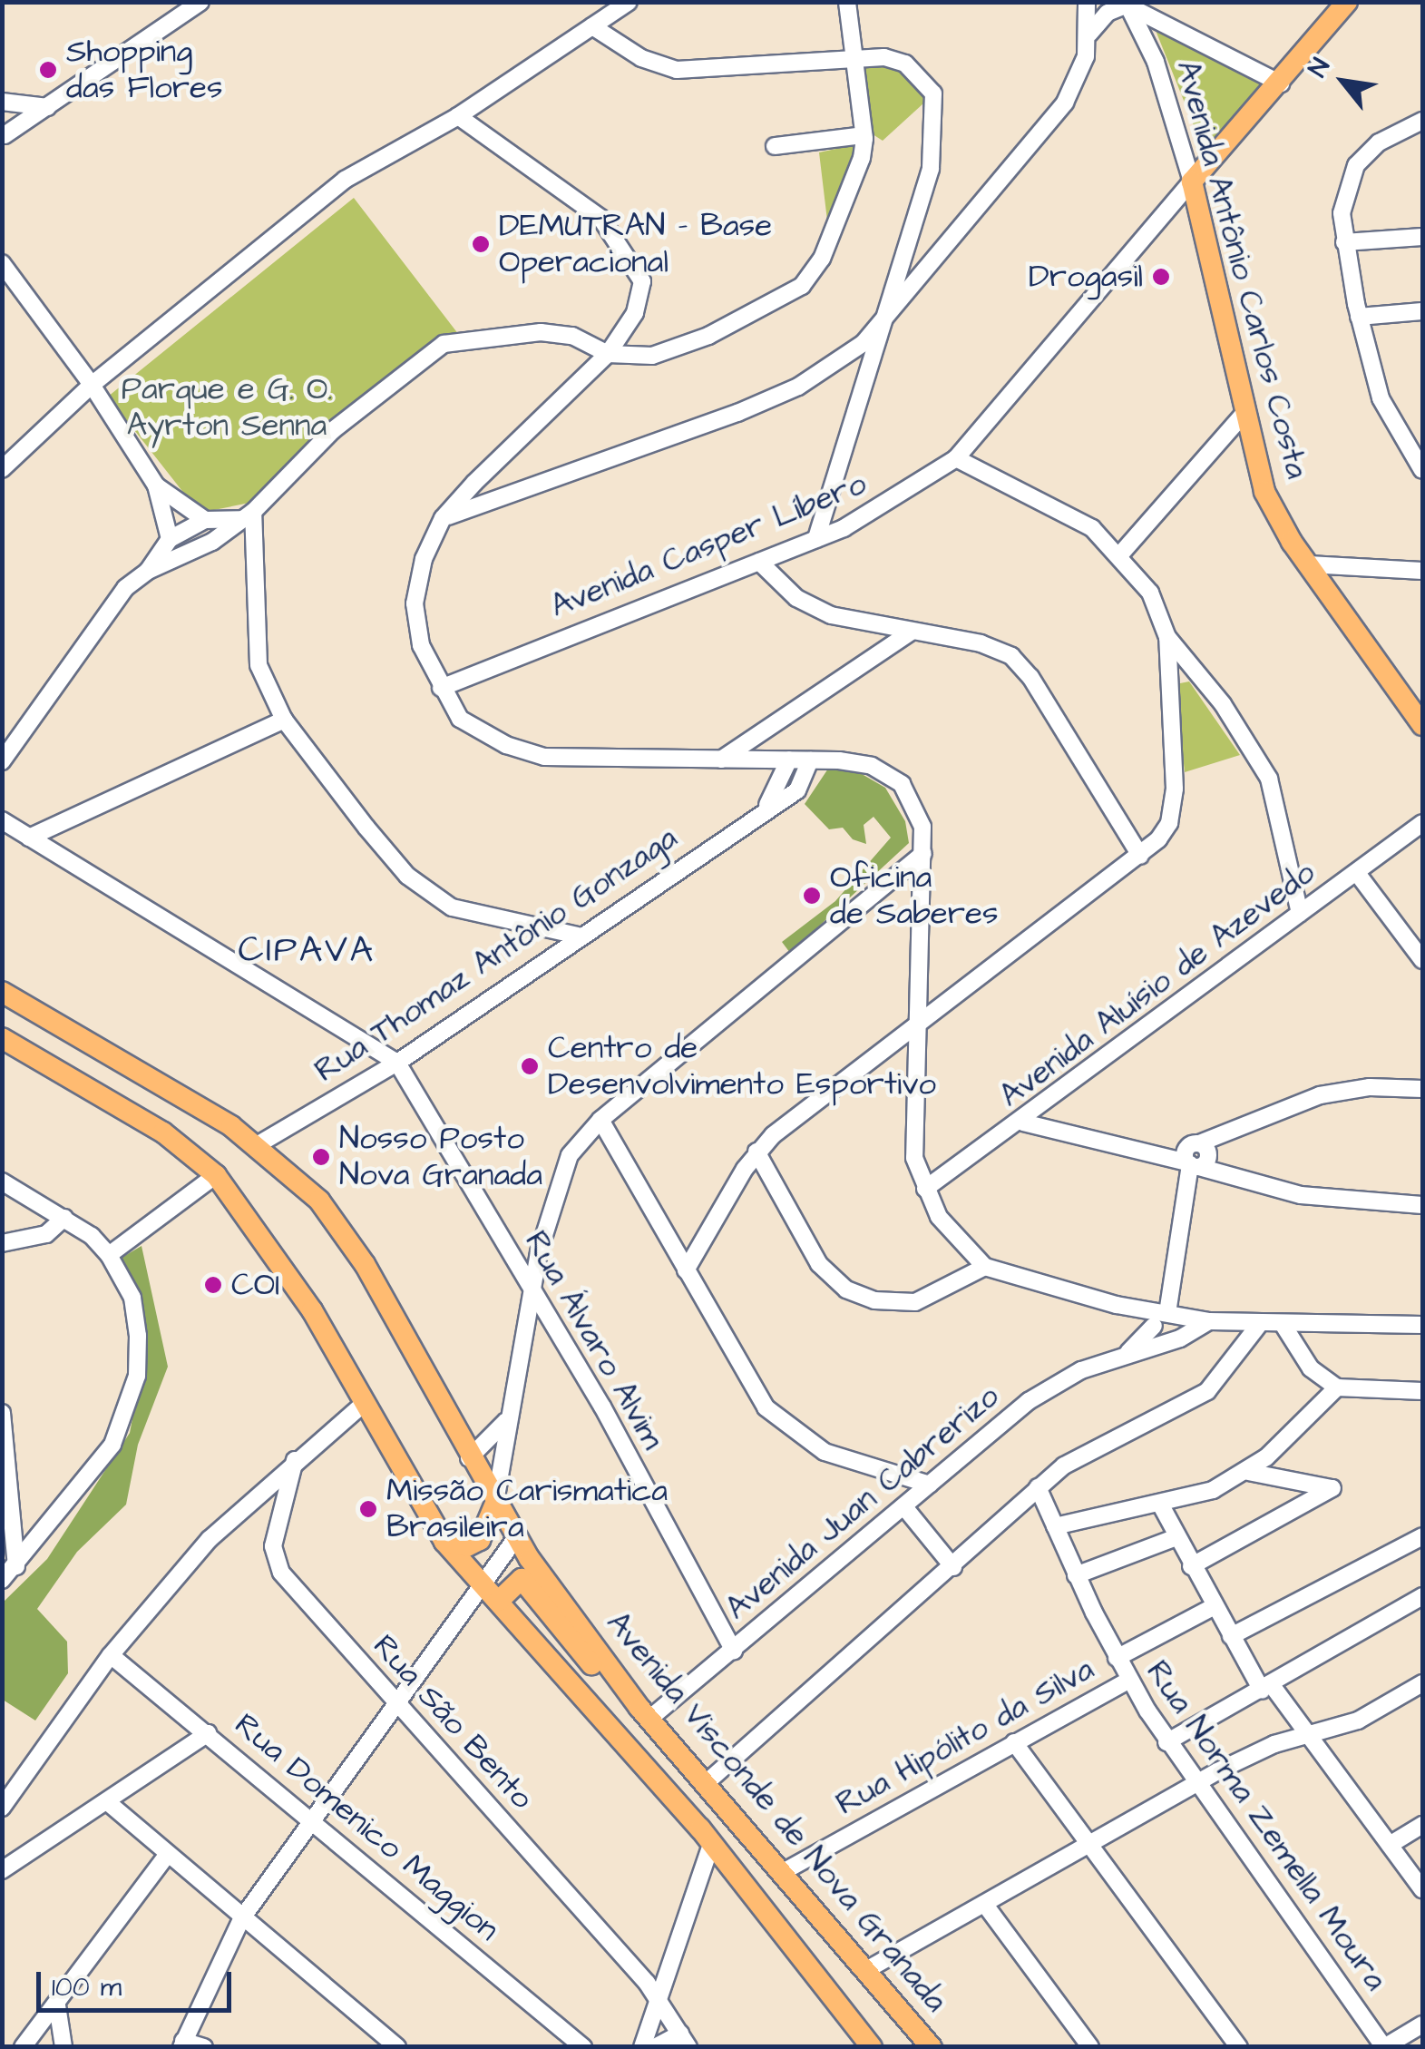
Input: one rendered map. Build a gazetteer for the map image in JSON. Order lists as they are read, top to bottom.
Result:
{
  "streets": {
    "main road": ["Avenida Antônio Carlos Costa", "Avenida Visconde de Nova Granada"],
    "street": [
      "Avenida Casper Líbero",
      "Rua Thomaz Antônio Gonzaga",
      "Avenida Aluísio de Azevedo",
      "Rua Álvaro Alvim",
      "Avenida Juan Cabrerizo",
      "Rua São Bento",
      "Rua Hipólito da Silva",
      "Rua Norma Zemella Moura",
      "Rua Domenico Maggion"
    ]
  },
  "crossings": [
    ["Avenida Antônio Carlos Costa", "Avenida Casper Líbero"],
    ["Rua Thomaz Antônio Gonzaga", "Rua Álvaro Alvim"],
    ["Rua Thomaz Antônio Gonzaga", "Avenida Visconde de Nova Granada"],
    ["Rua Álvaro Alvim", "Avenida Juan Cabrerizo"],
    ["Avenida Juan Cabrerizo", "Avenida Visconde de Nova Granada"],
    ["Rua Hipólito da Silva", "Avenida Visconde de Nova Granada"],
    ["Rua Hipólito da Silva", "Rua Norma Zemella Moura"]
  ],
  "districts": ["CIPAVA"],
  "parks": ["Parque e G. O. Ayrton Senna"],
  "places": [
    "Shopping das Flores",
    "DEMUTRAN - Base Operacional",
    "Drogasil",
    "Oficina de Saberes",
    "Centro de Desenvolvimento Esportivo",
    "Nosso Posto Nova Granada",
    "COI",
    "Missão Carismatica Brasileira"
  ],
  "scale_bar": "100 m",
  "north": "top left"
}
